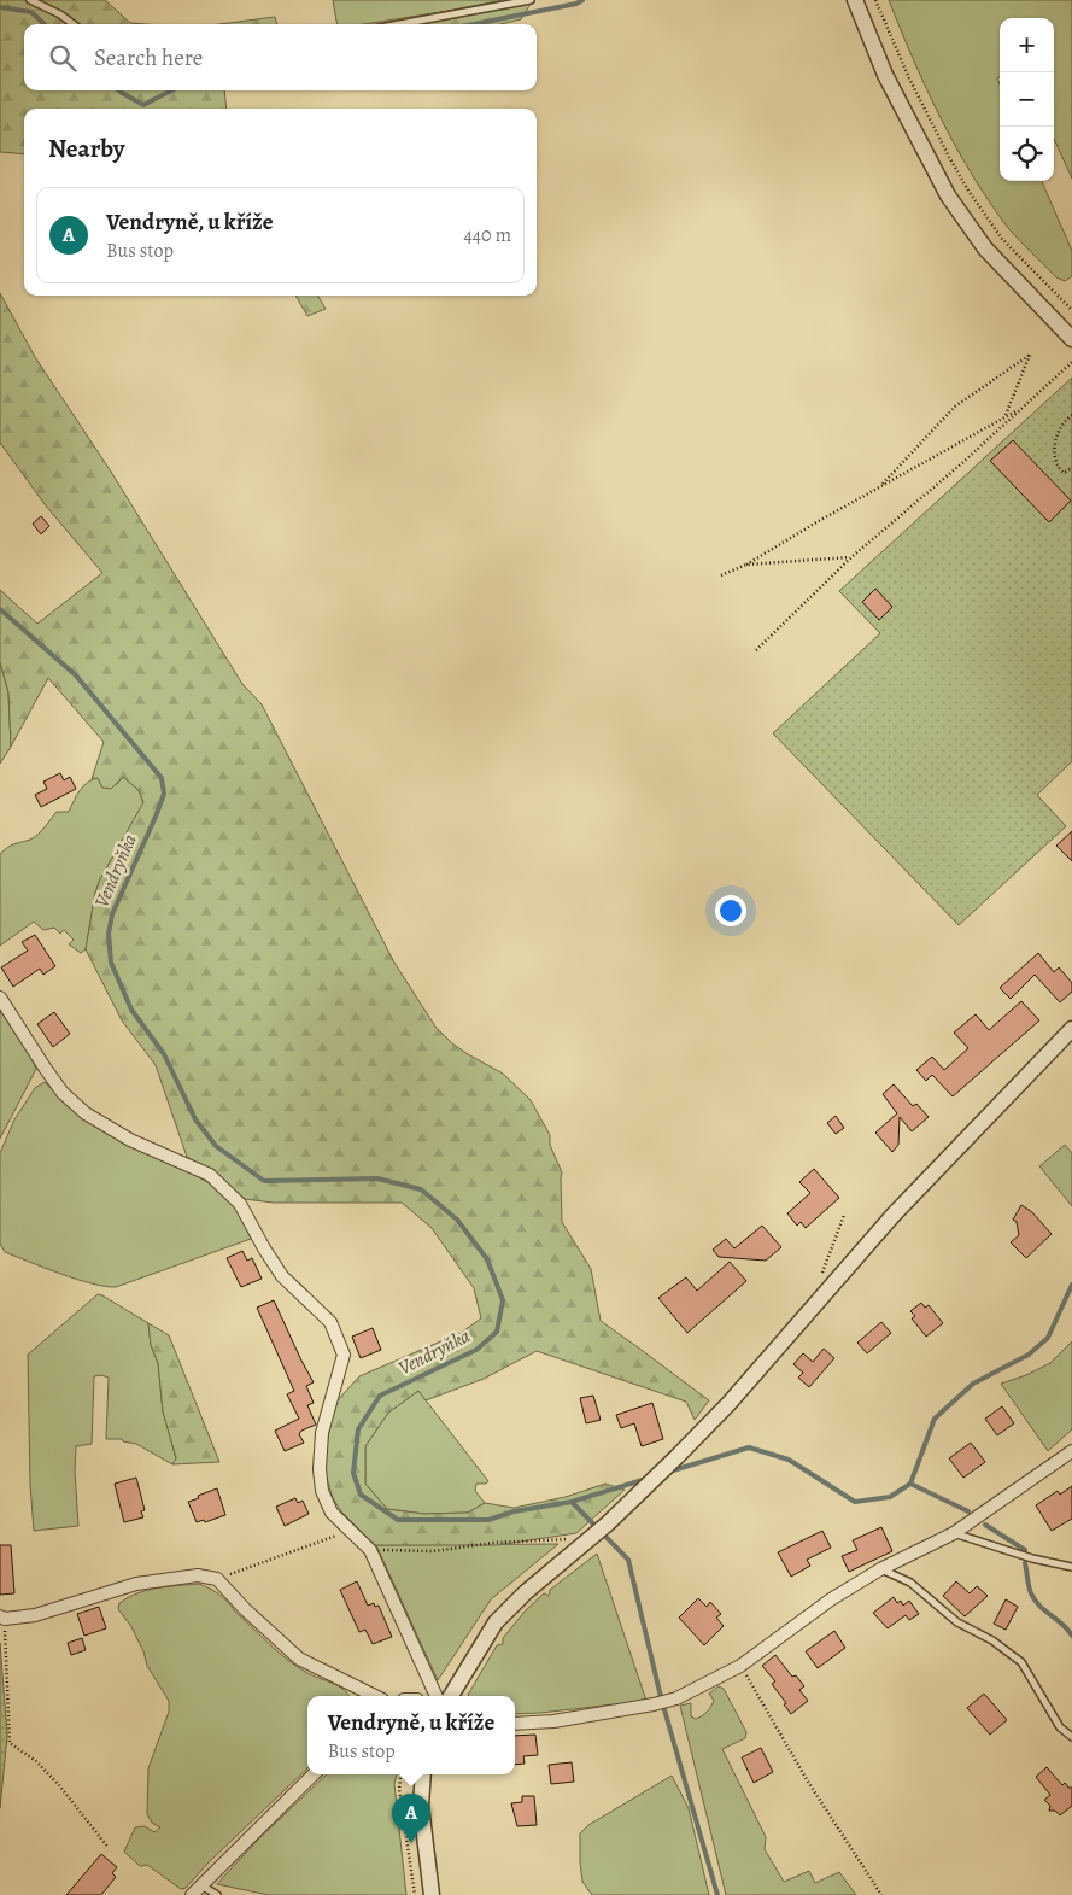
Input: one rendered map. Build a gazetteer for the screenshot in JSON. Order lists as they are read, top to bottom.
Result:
{
  "water": ["Vendryňka"],
  "page": {
    "map_buttons": ["+", "−"],
    "search": "Search here",
    "heading": "Nearby",
    "list": [
      {
        "mark": "A",
        "name": "Vendryně, u kříže",
        "note": "Bus stop",
        "value": "440 m"
      }
    ],
    "popup": ["Vendryně, u kříže", "Bus stop"],
    "pins": "A"
  }
}
